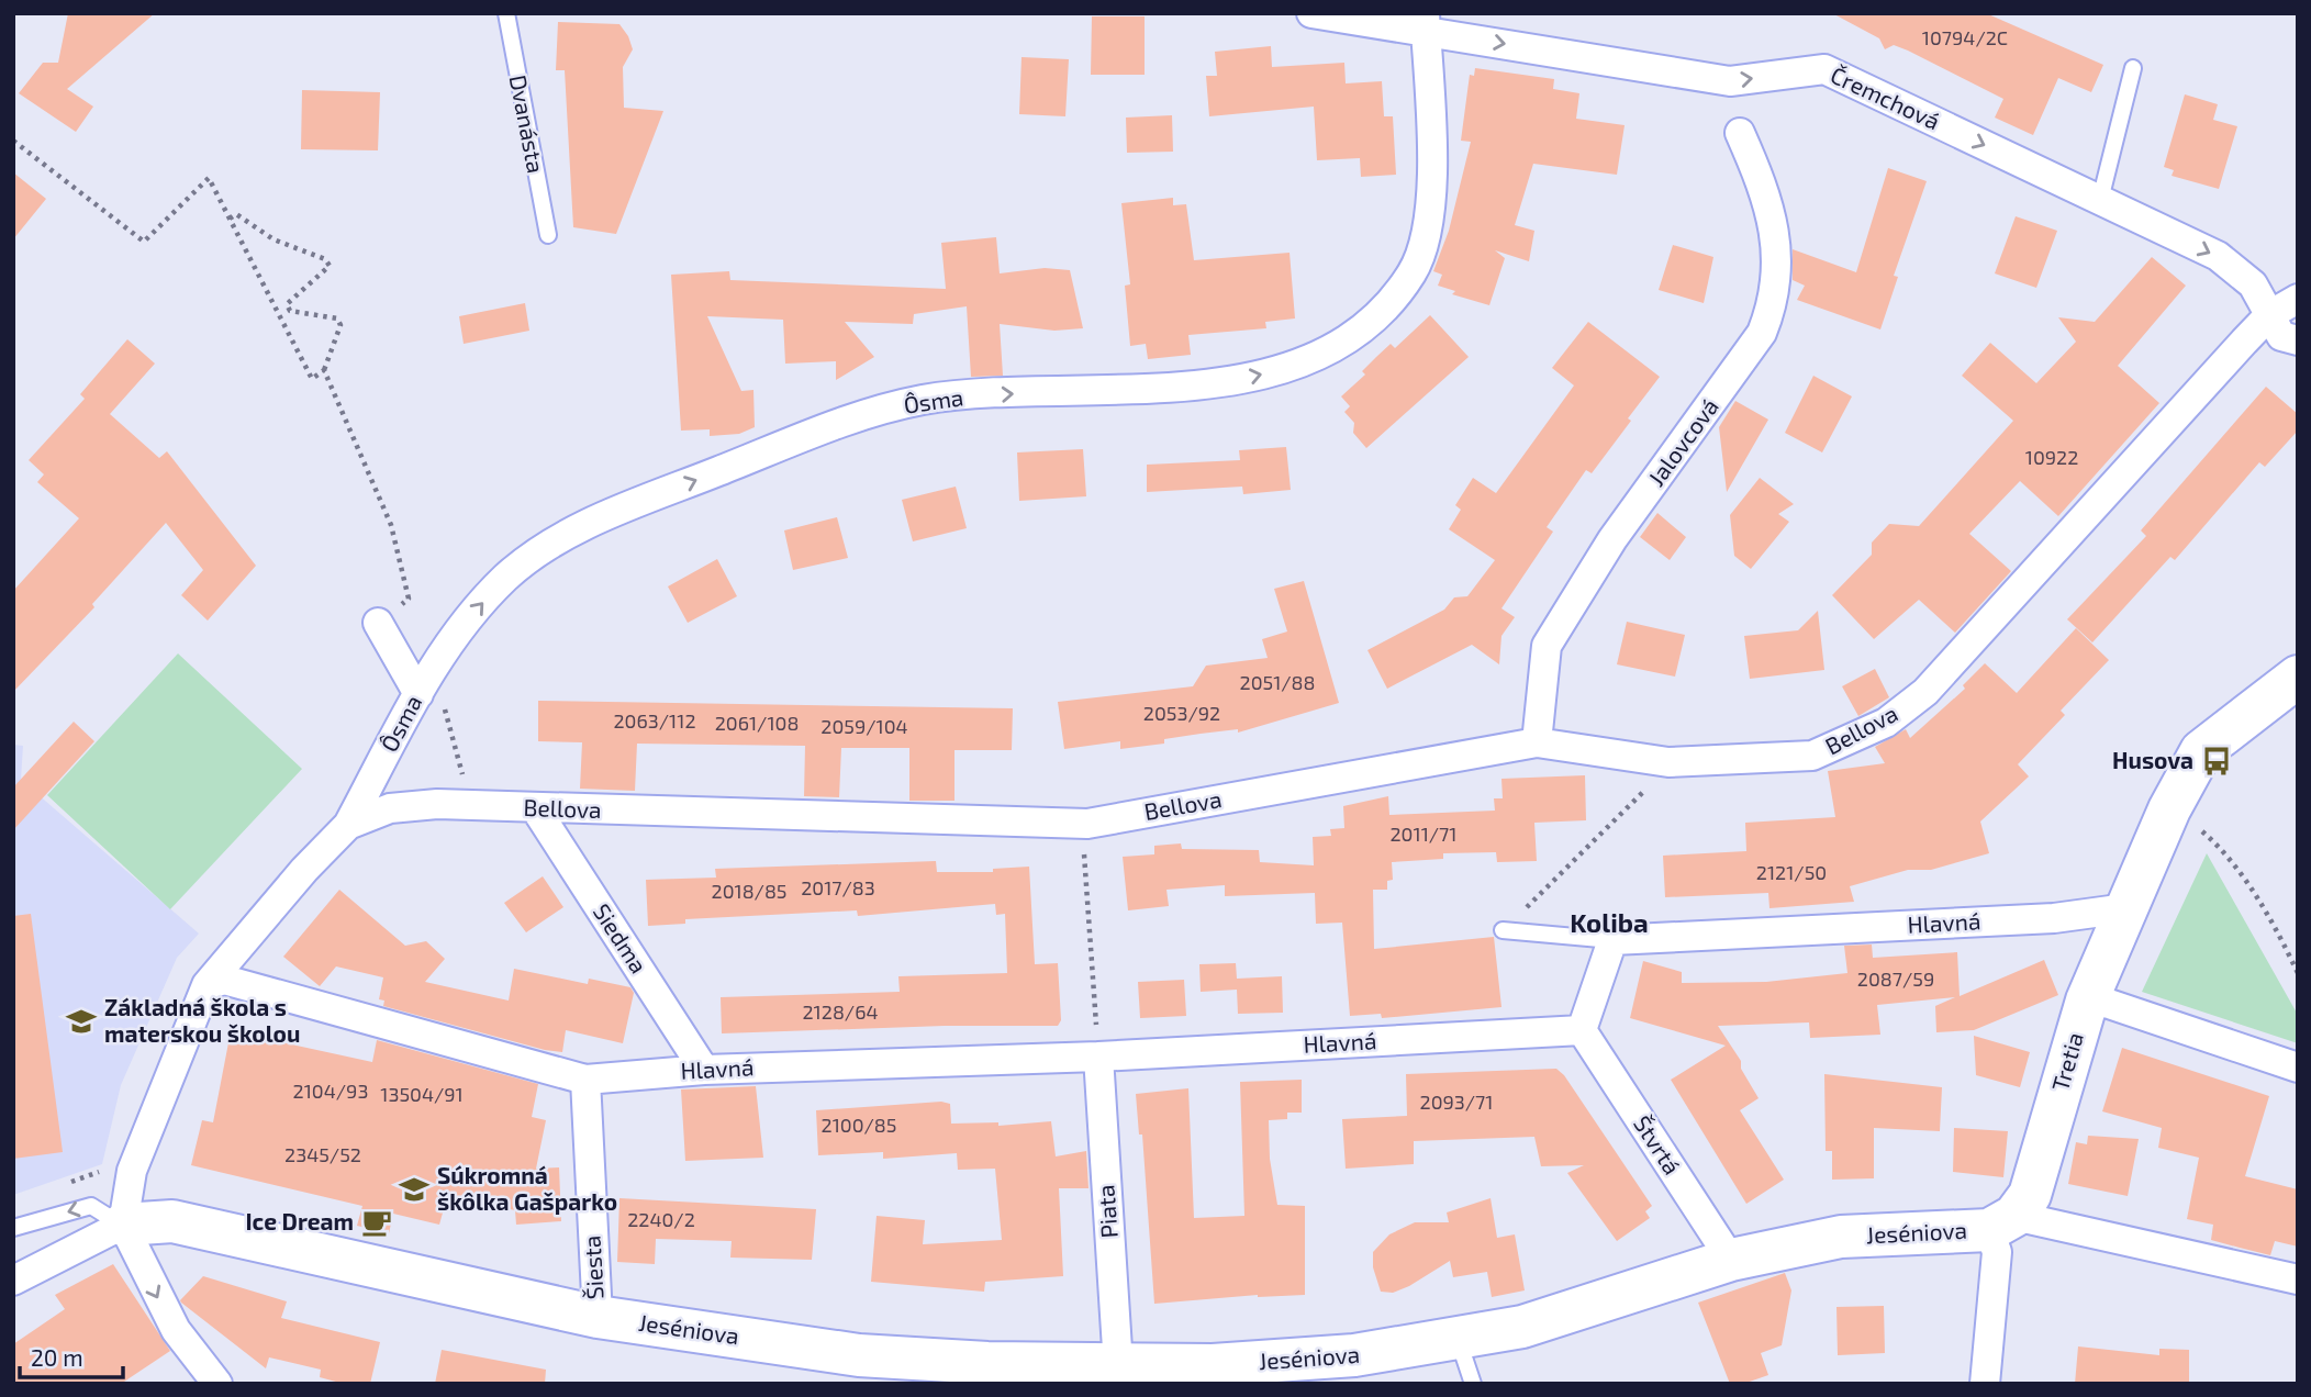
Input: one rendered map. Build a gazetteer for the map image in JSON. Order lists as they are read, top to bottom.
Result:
{
  "streets": {
    "street": [
      "Čremchová",
      "Ôsma",
      "Jalovcová",
      "Bellova",
      "Hlavná",
      "Siedma",
      "Tretia",
      "Štvrtá",
      "Piata",
      "Jeséniova",
      "Šiesta"
    ],
    "lane": ["Dvanásta"]
  },
  "crossings": [
    ["Čremchová", "Ôsma"],
    ["Čremchová", "Bellova"],
    ["Ôsma", "Bellova"],
    ["Jalovcová", "Bellova"],
    ["Bellova", "Hlavná"],
    ["Bellova", "Siedma"],
    ["Bellova", "Jeséniova"],
    ["Hlavná", "Siedma"],
    ["Hlavná", "Tretia"],
    ["Hlavná", "Štvrtá"],
    ["Hlavná", "Piata"],
    ["Hlavná", "Šiesta"],
    ["Tretia", "Jeséniova"],
    ["Štvrtá", "Jeséniova"],
    ["Piata", "Jeséniova"],
    ["Jeséniova", "Šiesta"]
  ],
  "one_way": ["Čremchová", "Ôsma"],
  "districts": ["Koliba"],
  "places": {
    "bus stop": ["Husova"],
    "school or university": ["Základná škola s materskou školou", "Súkromná škôlka Gašparko"],
    "cafe": ["Ice Dream"]
  },
  "house_numbers": [
    "10794/2C",
    "10922",
    "2051/88",
    "2053/92",
    "2063/112",
    "2061/108",
    "2059/104",
    "2011/71",
    "2121/50",
    "2017/83",
    "2018/85",
    "2087/59",
    "2128/64",
    "2104/93",
    "13504/91",
    "2093/71",
    "2100/85",
    "2345/52",
    "2240/2"
  ],
  "scale_bar": "20 m"
}
